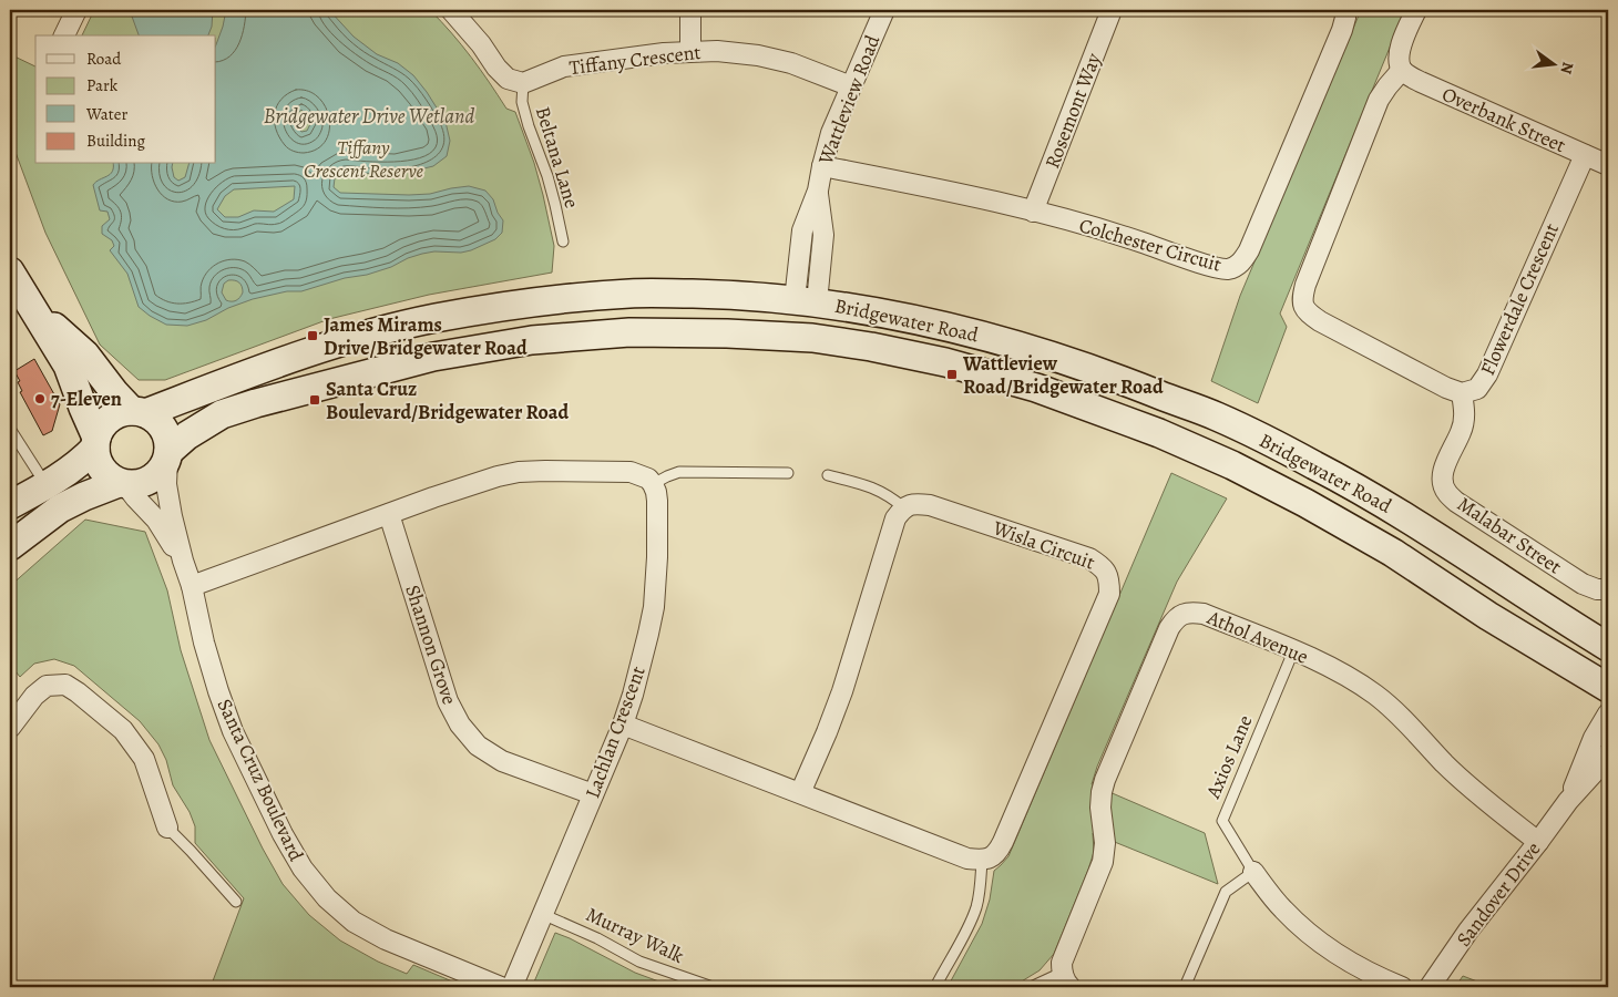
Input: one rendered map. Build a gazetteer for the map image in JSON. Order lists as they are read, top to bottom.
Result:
{
  "streets": {
    "street": [
      "Tiffany Crescent",
      "Wattleview Road",
      "Rosemont Way",
      "Overbank Street",
      "Colchester Circuit",
      "Flowerdale Crescent",
      "Bridgewater Road",
      "Malabar Street",
      "Wisla Circuit",
      "Athol Avenue",
      "Shannon Grove",
      "Lachlan Crescent",
      "Santa Cruz Boulevard",
      "Sandover Drive"
    ],
    "lane": ["Beltana Lane", "Axios Lane", "Murray Walk"]
  },
  "crossings": [
    ["Tiffany Crescent", "Wattleview Road"],
    ["Tiffany Crescent", "Beltana Lane"],
    ["Wattleview Road", "Colchester Circuit"],
    ["Wattleview Road", "Bridgewater Road"],
    ["Rosemont Way", "Colchester Circuit"],
    ["Overbank Street", "Flowerdale Crescent"],
    ["Flowerdale Crescent", "Malabar Street"],
    ["Bridgewater Road", "Santa Cruz Boulevard"],
    ["Athol Avenue", "Axios Lane"],
    ["Athol Avenue", "Sandover Drive"],
    ["Shannon Grove", "Lachlan Crescent"],
    ["Lachlan Crescent", "Murray Walk"]
  ],
  "water": ["Bridgewater Drive Wetland"],
  "parks": ["Tiffany Crescent Reserve"],
  "places": {
    "transit": ["James Mirams Drive/Bridgewater Road", "Wattleview Road/Bridgewater Road", "Santa Cruz Boulevard/Bridgewater Road"],
    "other": ["7-Eleven"]
  },
  "legend": [
    "Road",
    "Park",
    "Water",
    "Building"
  ],
  "north": "right"
}
